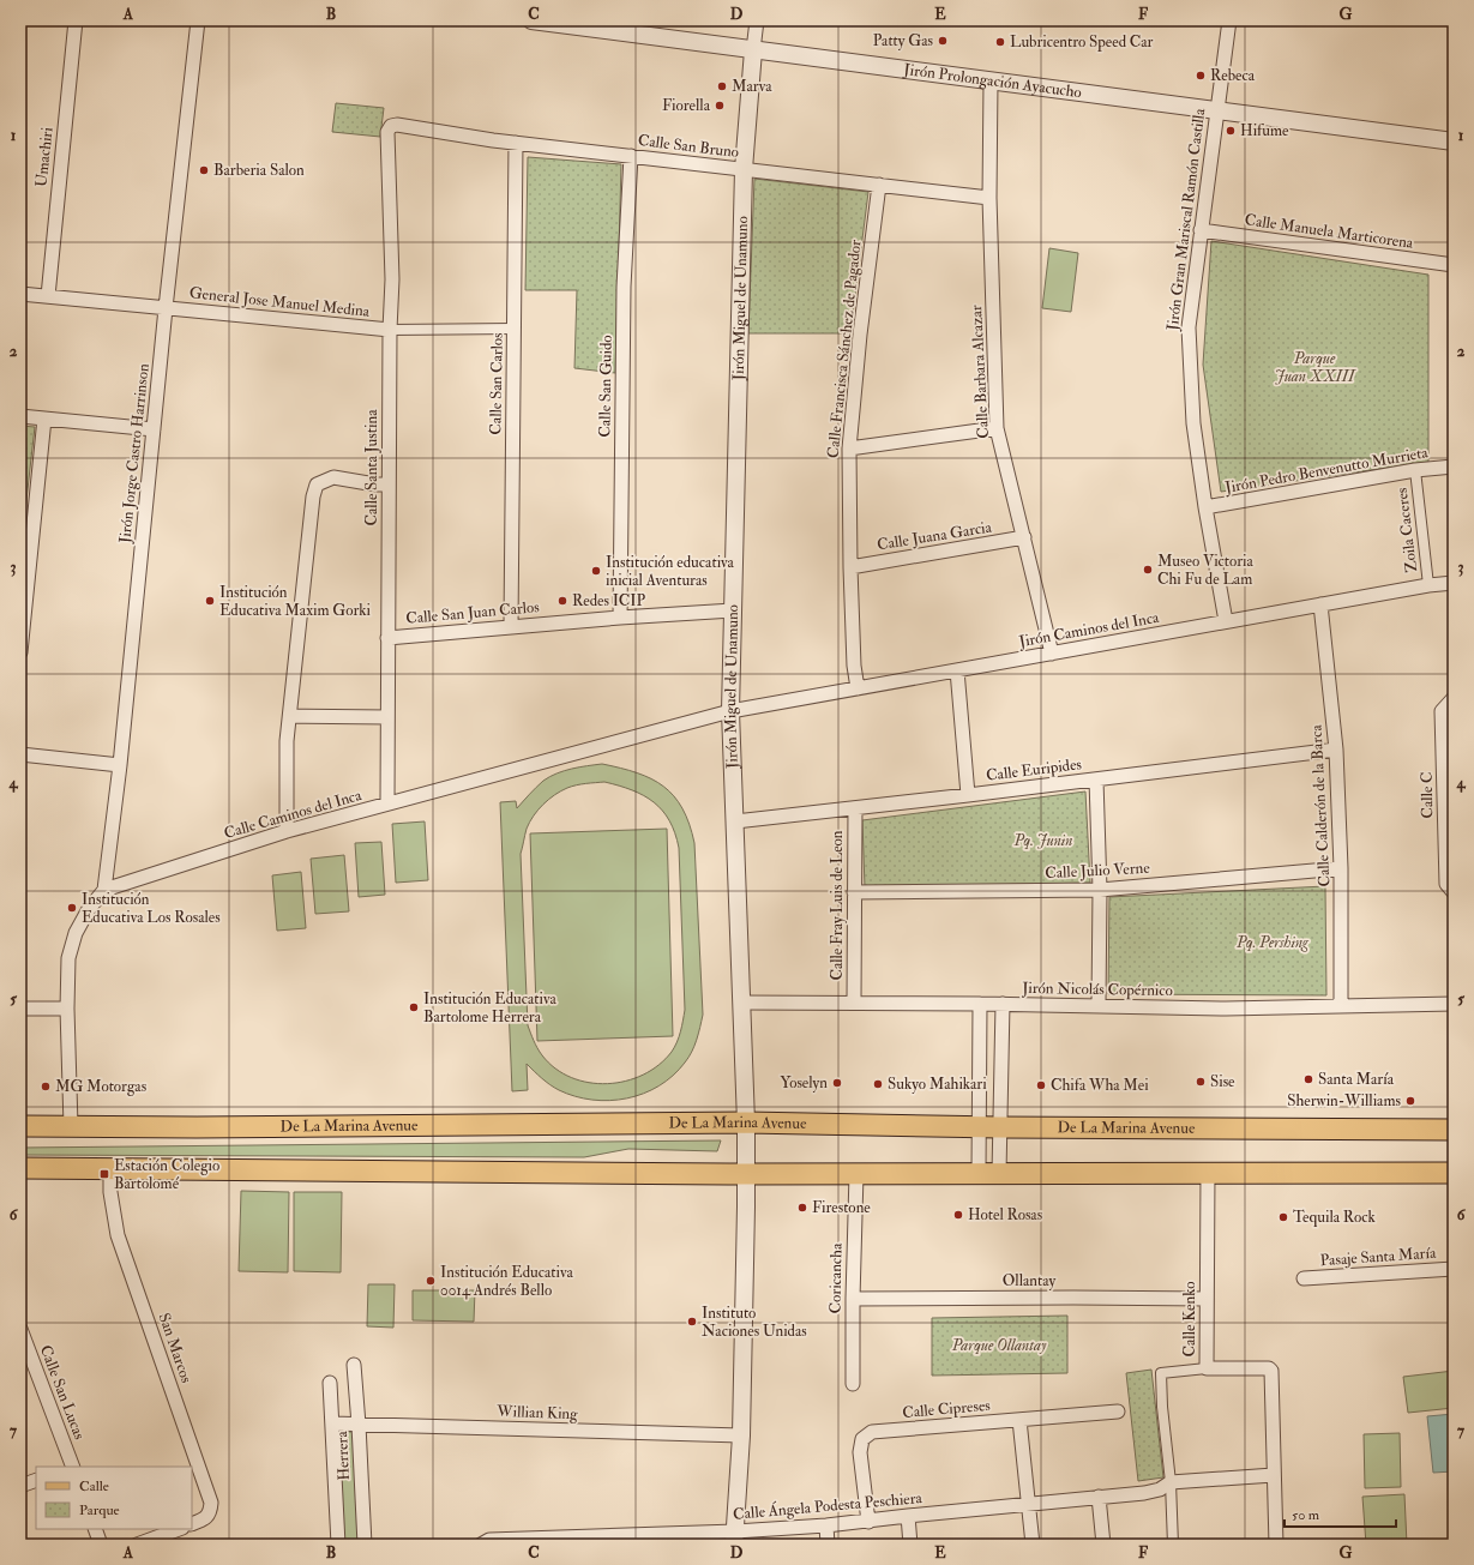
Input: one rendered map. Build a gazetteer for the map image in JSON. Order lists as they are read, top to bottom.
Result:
{
  "streets": {
    "main road": ["De La Marina Avenue"],
    "street": [
      "Jirón Prolongación Ayacucho",
      "Calle San Bruno",
      "Umachiri",
      "Jirón Gran Mariscal Ramón Castilla",
      "Calle Manuela Marticorena",
      "Jirón Miguel de Unamuno",
      "General Jose Manuel Medina",
      "Calle Francisca Sánchez de Pagador",
      "Calle Barbara Alcazar",
      "Calle San Carlos",
      "Calle San Guido",
      "Jirón Jorge Castro Harrinson",
      "Calle Santa Justina",
      "Jirón Pedro Benvenutto Murrieta",
      "Zoila Caceres",
      "Calle Juana Garcia",
      "Calle San Juan Carlos",
      "Jirón Caminos del Inca",
      "Calle Euripides",
      "Calle C",
      "Calle Calderón de la Barca",
      "Calle Caminos del Inca",
      "Calle Julio Verne",
      "Calle Fray Luis de Leon",
      "Jirón Nicolás Copérnico",
      "Pasaje Santa María",
      "Coricancha",
      "Ollantay",
      "Calle Kenko",
      "San Marcos",
      "Calle San Lucas",
      "Calle Cipreses",
      "Willian King",
      "Herrera",
      "Calle Ángela Podesta Peschiera"
    ]
  },
  "crossings": [
    ["Jirón Prolongación Ayacucho", "Jirón Gran Mariscal Ramón Castilla"],
    ["Jirón Prolongación Ayacucho", "Jirón Miguel de Unamuno"],
    ["Jirón Prolongación Ayacucho", "Calle Barbara Alcazar"],
    ["Calle San Bruno", "Jirón Miguel de Unamuno"],
    ["Calle San Bruno", "Calle Francisca Sánchez de Pagador"],
    ["Calle San Bruno", "Calle Barbara Alcazar"],
    ["Calle San Bruno", "Calle San Carlos"],
    ["Calle San Bruno", "Calle San Guido"],
    ["Calle San Bruno", "Calle Santa Justina"],
    ["Umachiri", "General Jose Manuel Medina"],
    ["Jirón Gran Mariscal Ramón Castilla", "Calle Manuela Marticorena"],
    ["Jirón Gran Mariscal Ramón Castilla", "Jirón Pedro Benvenutto Murrieta"],
    ["Jirón Gran Mariscal Ramón Castilla", "Jirón Caminos del Inca"],
    ["Jirón Miguel de Unamuno", "Calle San Juan Carlos"],
    ["Jirón Miguel de Unamuno", "Jirón Caminos del Inca"],
    ["Jirón Miguel de Unamuno", "Calle Euripides"],
    ["Jirón Miguel de Unamuno", "Calle Caminos del Inca"],
    ["Jirón Miguel de Unamuno", "Jirón Nicolás Copérnico"],
    ["Jirón Miguel de Unamuno", "De La Marina Avenue"],
    ["Jirón Miguel de Unamuno", "Willian King"],
    ["Jirón Miguel de Unamuno", "Calle Ángela Podesta Peschiera"],
    ["General Jose Manuel Medina", "Jirón Jorge Castro Harrinson"],
    ["General Jose Manuel Medina", "Calle Santa Justina"],
    ["Calle Francisca Sánchez de Pagador", "Calle Juana Garcia"],
    ["Calle Francisca Sánchez de Pagador", "Jirón Caminos del Inca"],
    ["Calle Barbara Alcazar", "Calle Juana Garcia"],
    ["Calle Barbara Alcazar", "Jirón Caminos del Inca"],
    ["Calle San Carlos", "Calle San Juan Carlos"],
    ["Calle San Guido", "Calle San Juan Carlos"],
    ["Jirón Jorge Castro Harrinson", "Calle Caminos del Inca"],
    ["Calle Santa Justina", "Calle San Juan Carlos"],
    ["Calle Santa Justina", "Calle Caminos del Inca"],
    ["Jirón Pedro Benvenutto Murrieta", "Zoila Caceres"],
    ["Zoila Caceres", "Jirón Caminos del Inca"],
    ["Jirón Caminos del Inca", "Calle Calderón de la Barca"],
    ["Jirón Caminos del Inca", "Calle Caminos del Inca"],
    ["Calle Euripides", "Calle Calderón de la Barca"],
    ["Calle Euripides", "Calle Fray Luis de Leon"],
    ["Calle Calderón de la Barca", "Calle Julio Verne"],
    ["Calle Calderón de la Barca", "Jirón Nicolás Copérnico"],
    ["Calle Julio Verne", "Calle Fray Luis de Leon"],
    ["Calle Fray Luis de Leon", "Jirón Nicolás Copérnico"],
    ["Coricancha", "Ollantay"],
    ["Ollantay", "Calle Kenko"],
    ["Calle Cipreses", "Calle Ángela Podesta Peschiera"],
    ["Willian King", "Herrera"]
  ],
  "parks": [
    "Parque Juan XXIII",
    "Pq. Junin",
    "Pq. Pershing",
    "Parque Ollantay"
  ],
  "places": {
    "other": [
      "Patty Gas",
      "Lubricentro Speed Car",
      "Rebeca",
      "Marva",
      "Fiorella",
      "Hifume",
      "Barberia Salon",
      "Museo Victoria Chi Fu de Lam",
      "Institución educativa inicial Aventuras",
      "Institución Educativa Maxim Gorki",
      "Redes ICIP",
      "Institución Educativa Los Rosales",
      "Institución Educativa Bartolome Herrera",
      "Santa María",
      "Sise",
      "Yoselyn",
      "Sukyo Mahikari",
      "Chifa Wha Mei",
      "MG Motorgas",
      "Sherwin-Williams",
      "Firestone",
      "Hotel Rosas",
      "Tequila Rock",
      "Institución Educativa 0014 Andrés Bello",
      "Instituto Naciones Unidas"
    ],
    "transit": ["Estación Colegio Bartolomé"]
  },
  "legend": ["Calle", "Parque"],
  "scale_bar": "50 m",
  "grid": {
    "columns": [
      "A",
      "B",
      "C",
      "D",
      "E",
      "F",
      "G"
    ],
    "rows": [
      "1",
      "2",
      "3",
      "4",
      "5",
      "6",
      "7"
    ]
  }
}
